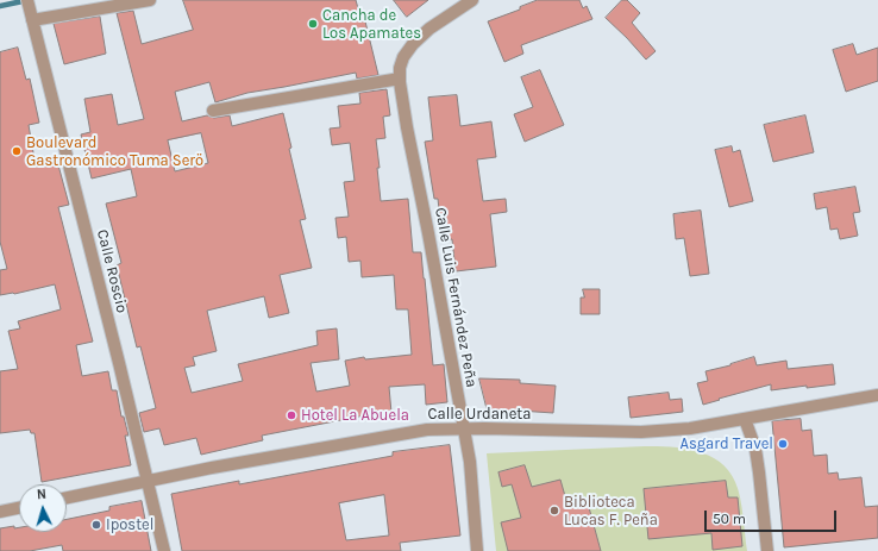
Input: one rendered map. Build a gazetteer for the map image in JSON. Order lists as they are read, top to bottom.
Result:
{
  "streets": {
    "street": ["Calle Roscio", "Calle Luis Fernández Peña", "Calle Urdaneta"]
  },
  "crossings": [
    ["Calle Roscio", "Calle Urdaneta"],
    ["Calle Luis Fernández Peña", "Calle Urdaneta"]
  ],
  "places": [
    "Cancha de Los Apamates",
    "Boulevard Gastronómico Tuma Serö",
    "Hotel La Abuela",
    "Asgard Travel",
    "Biblioteca Lucas F. Peña",
    "Ipostel"
  ],
  "scale_bar": "50 m",
  "north": "top"
}
